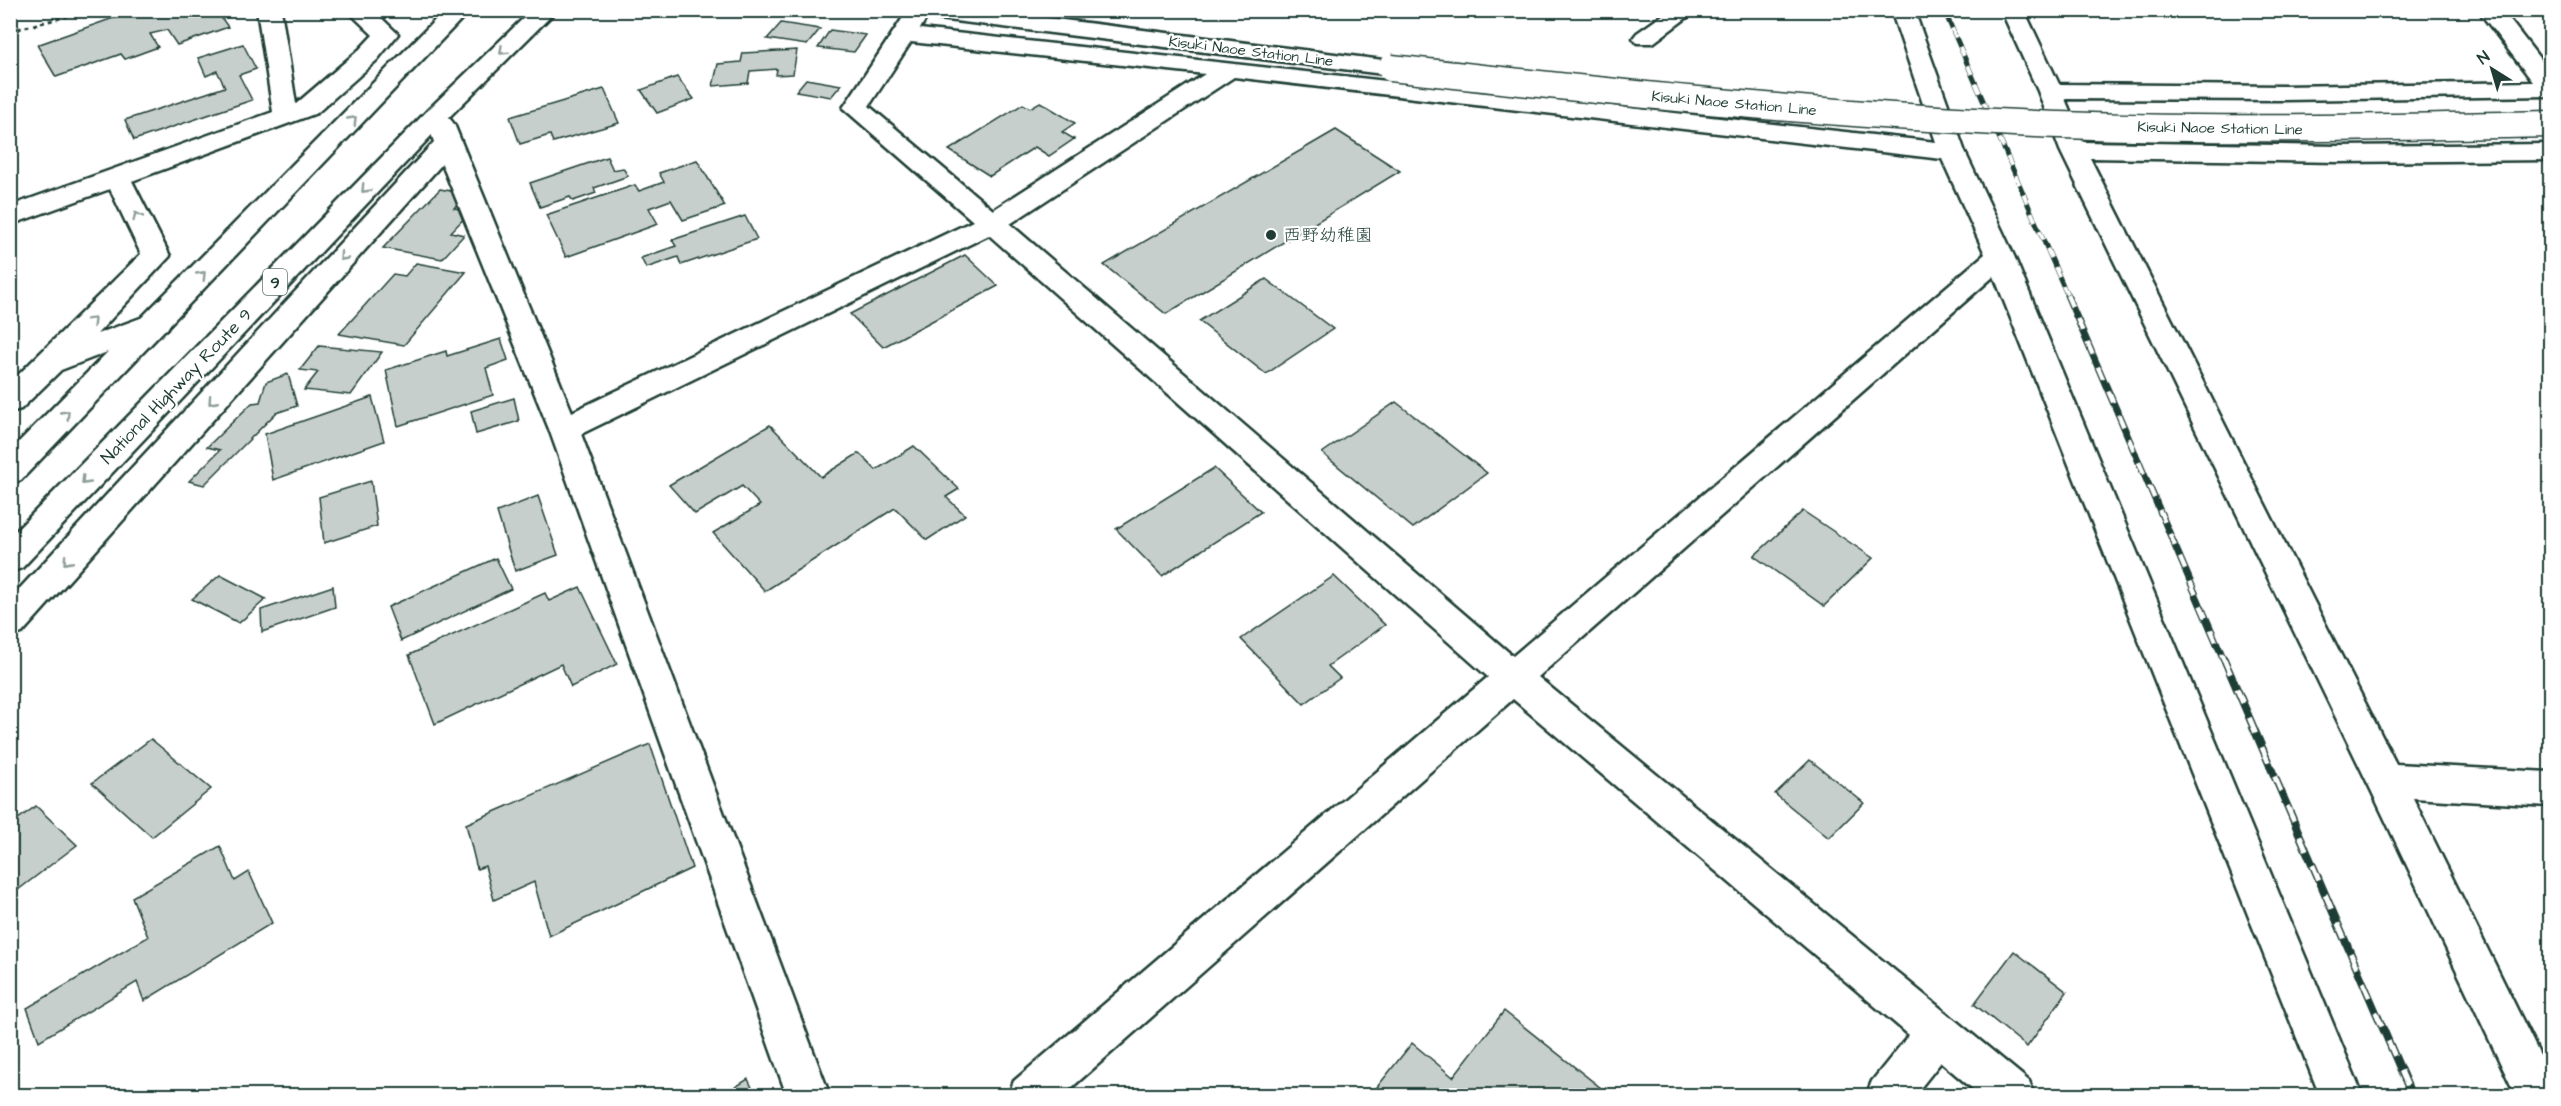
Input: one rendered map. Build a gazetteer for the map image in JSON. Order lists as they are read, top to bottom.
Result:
{
  "streets": {
    "main road": ["Kisuki Naoe Station Line", "9", "National Highway Route 9"]
  },
  "places": ["西野幼稚園"],
  "north": "top left"
}
